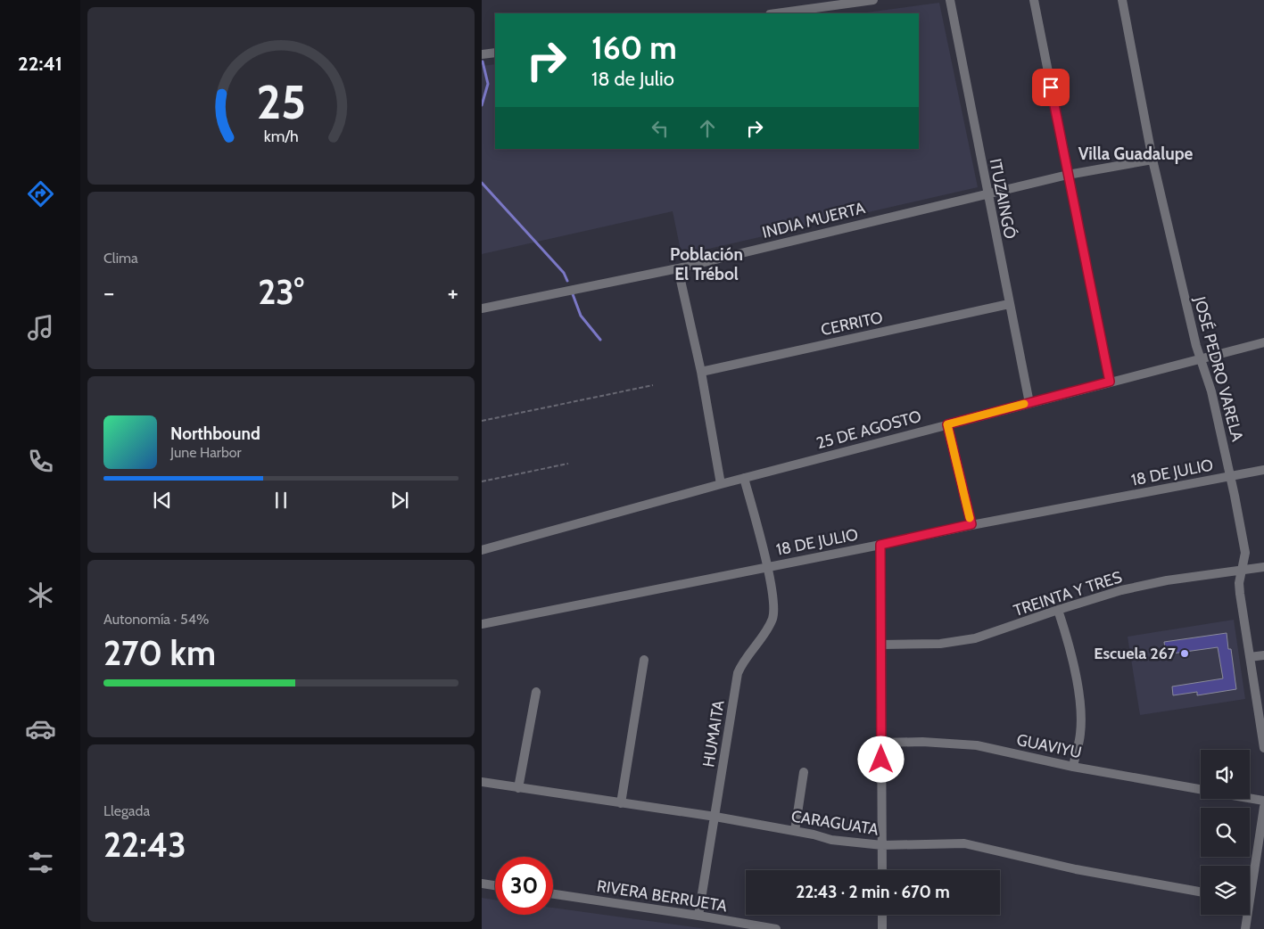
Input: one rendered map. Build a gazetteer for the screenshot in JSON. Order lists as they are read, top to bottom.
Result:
{
  "streets": {
    "street": [
      "ITUZAINGÓ",
      "INDIA MUERTA",
      "CERRITO",
      "JOSÉ PEDRO VARELA",
      "25 DE AGOSTO",
      "18 DE JULIO",
      "TREINTA Y TRES",
      "HUMAITA",
      "GUAVIYU",
      "CARAGUATA",
      "RIVERA BERRUETA"
    ]
  },
  "crossings": [
    ["ITUZAINGÓ", "INDIA MUERTA"],
    ["ITUZAINGÓ", "CERRITO"],
    ["ITUZAINGÓ", "25 DE AGOSTO"],
    ["INDIA MUERTA", "JOSÉ PEDRO VARELA"],
    ["JOSÉ PEDRO VARELA", "25 DE AGOSTO"],
    ["JOSÉ PEDRO VARELA", "18 DE JULIO"],
    ["JOSÉ PEDRO VARELA", "TREINTA Y TRES"],
    ["25 DE AGOSTO", "HUMAITA"],
    ["18 DE JULIO", "HUMAITA"],
    ["HUMAITA", "CARAGUATA"],
    ["HUMAITA", "RIVERA BERRUETA"]
  ],
  "districts": ["Villa Guadalupe", "Población El Trébol"],
  "places": ["Escuela 267"],
  "page": {
    "tabs": "22:41",
    "turn": ["160 m", "18 de Julio"],
    "tile": [
      "Clima",
      ["Autonomía · 54%", "270 km"],
      ["Llegada", "22:43"]
    ],
    "heat": ["−", "23°", "+"],
    "song": ["Northbound", "June Harbor"],
    "limit": "30",
    "trip": "22:43 · 2 min · 670 m",
    "gauge": ["25", "km/h"]
  }
}
